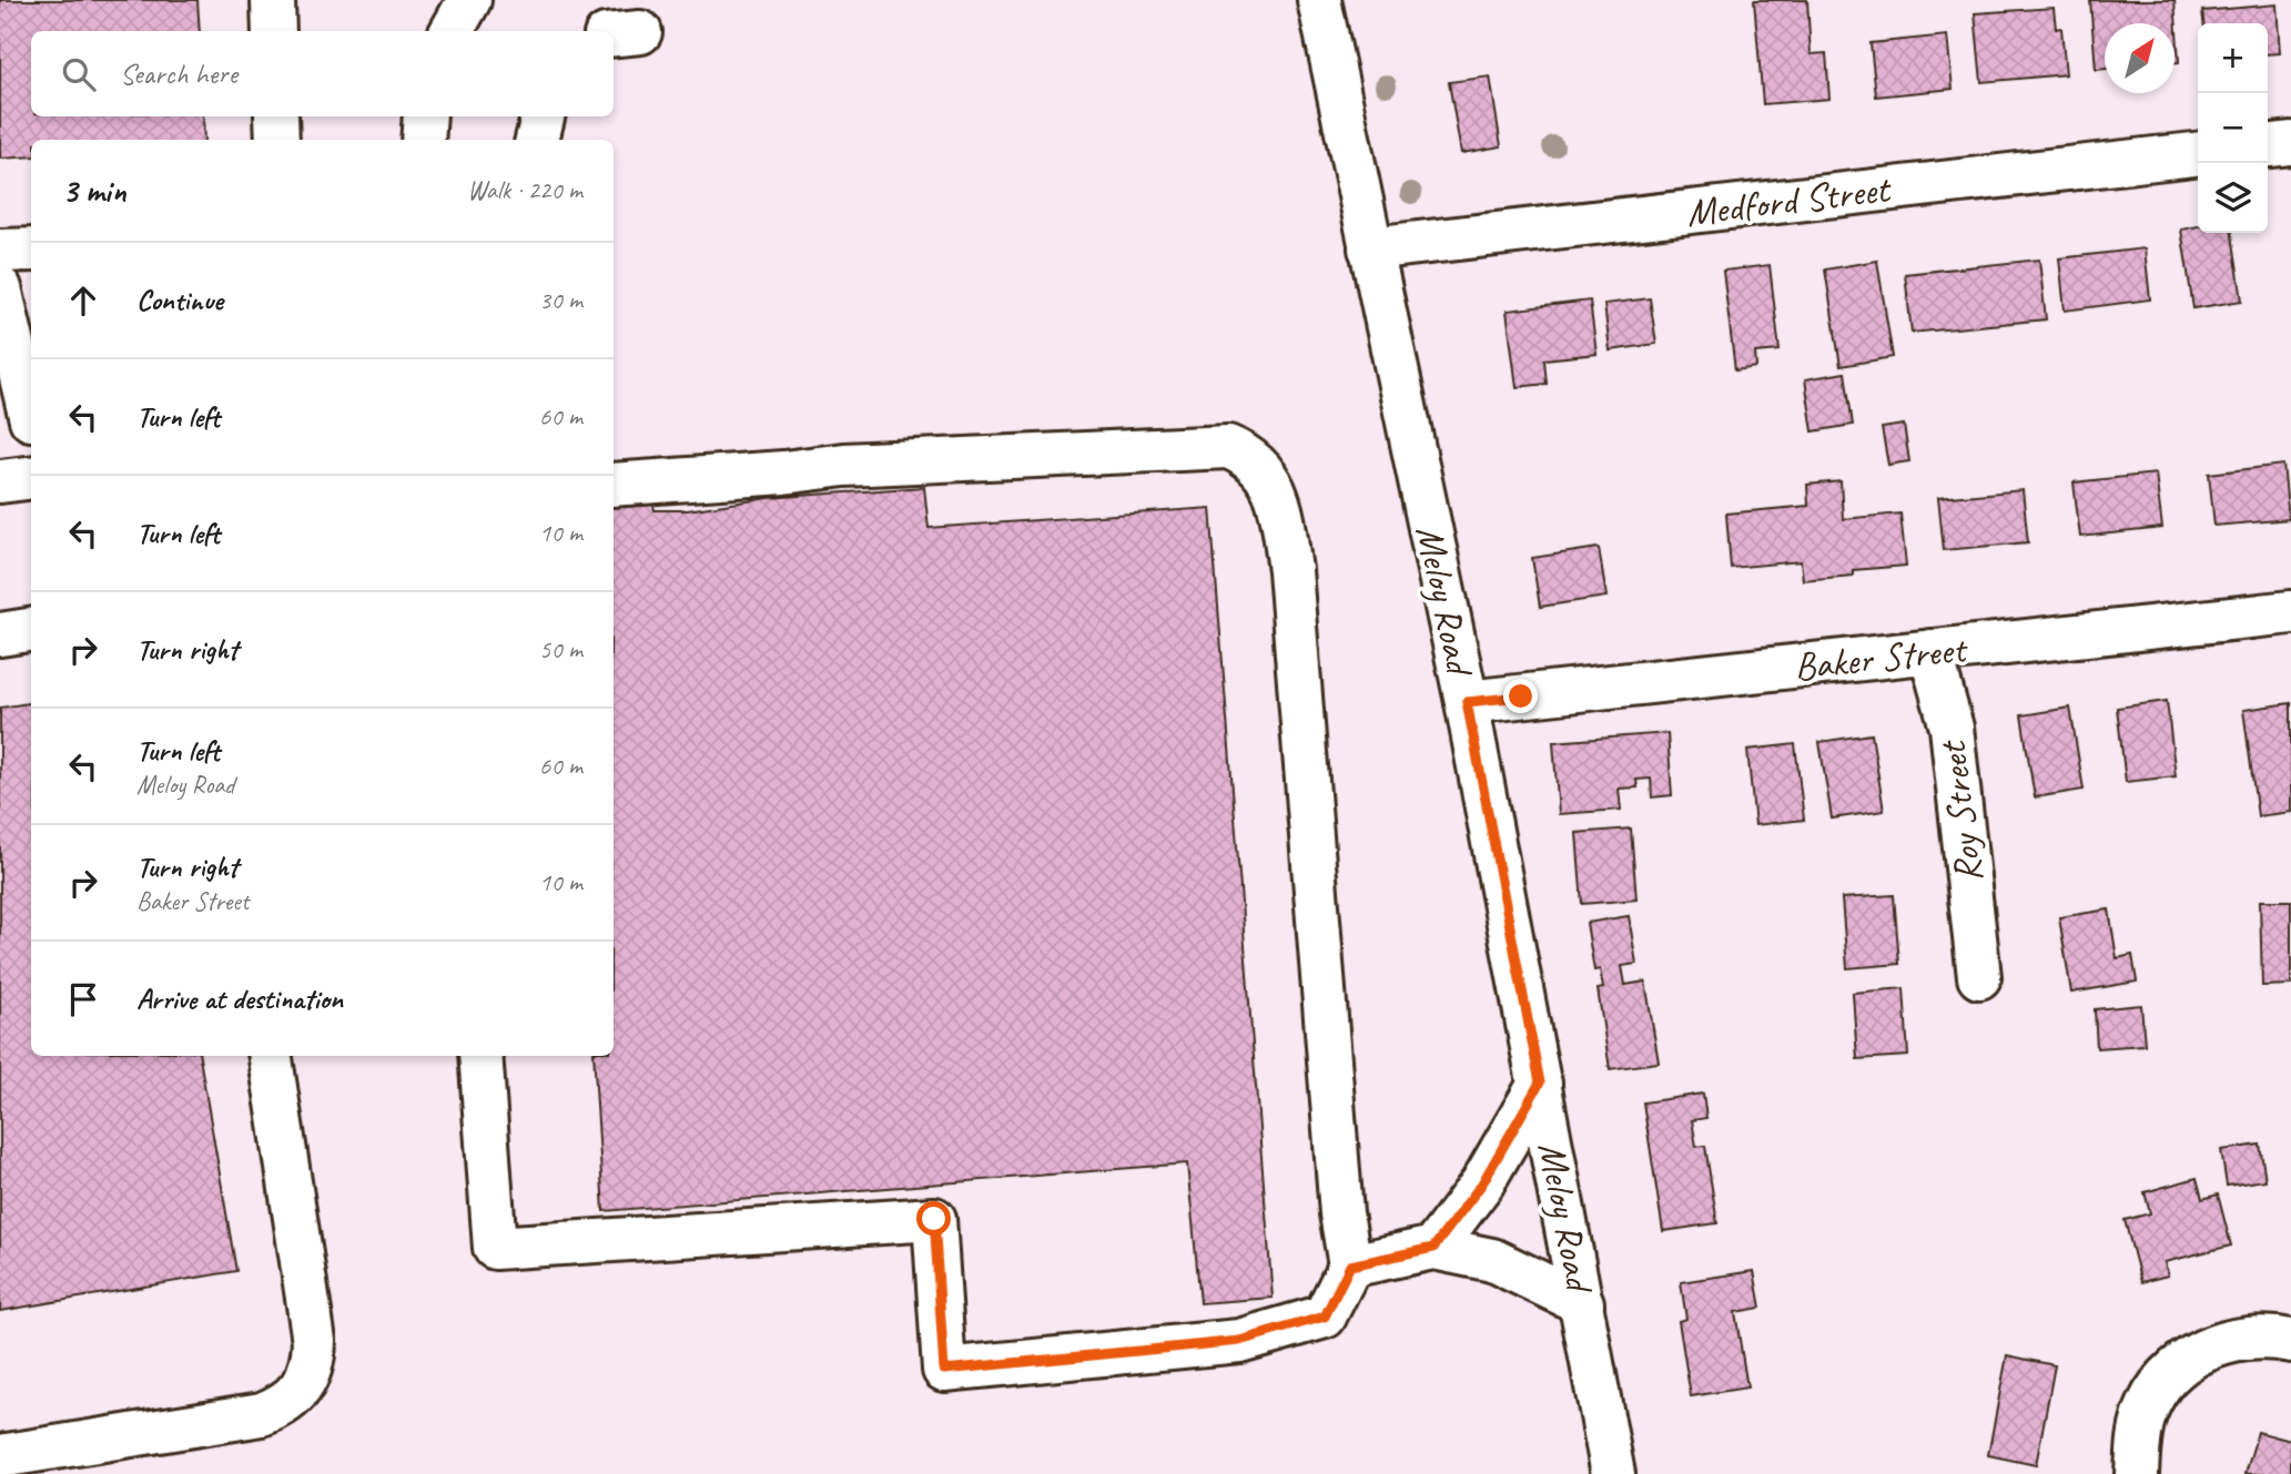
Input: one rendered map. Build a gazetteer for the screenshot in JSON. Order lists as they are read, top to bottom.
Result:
{
  "streets": {
    "street": [
      "Medford Street",
      "Meloy Road",
      "Baker Street",
      "Roy Street"
    ]
  },
  "crossings": [
    ["Medford Street", "Meloy Road"],
    ["Meloy Road", "Baker Street"],
    ["Baker Street", "Roy Street"]
  ],
  "north": "top right",
  "page": {
    "map_buttons": ["+", "−"],
    "search": "Search here",
    "heading": ["3 min", "Walk · 220 m"],
    "list": [
      ["Continue", "30 m"],
      ["Turn left", "60 m"],
      ["Turn left", "10 m"],
      ["Turn right", "50 m"],
      ["Turn left", "Meloy Road", "60 m"],
      ["Turn right", "Baker Street", "10 m"],
      "Arrive at destination"
    ]
  }
}
